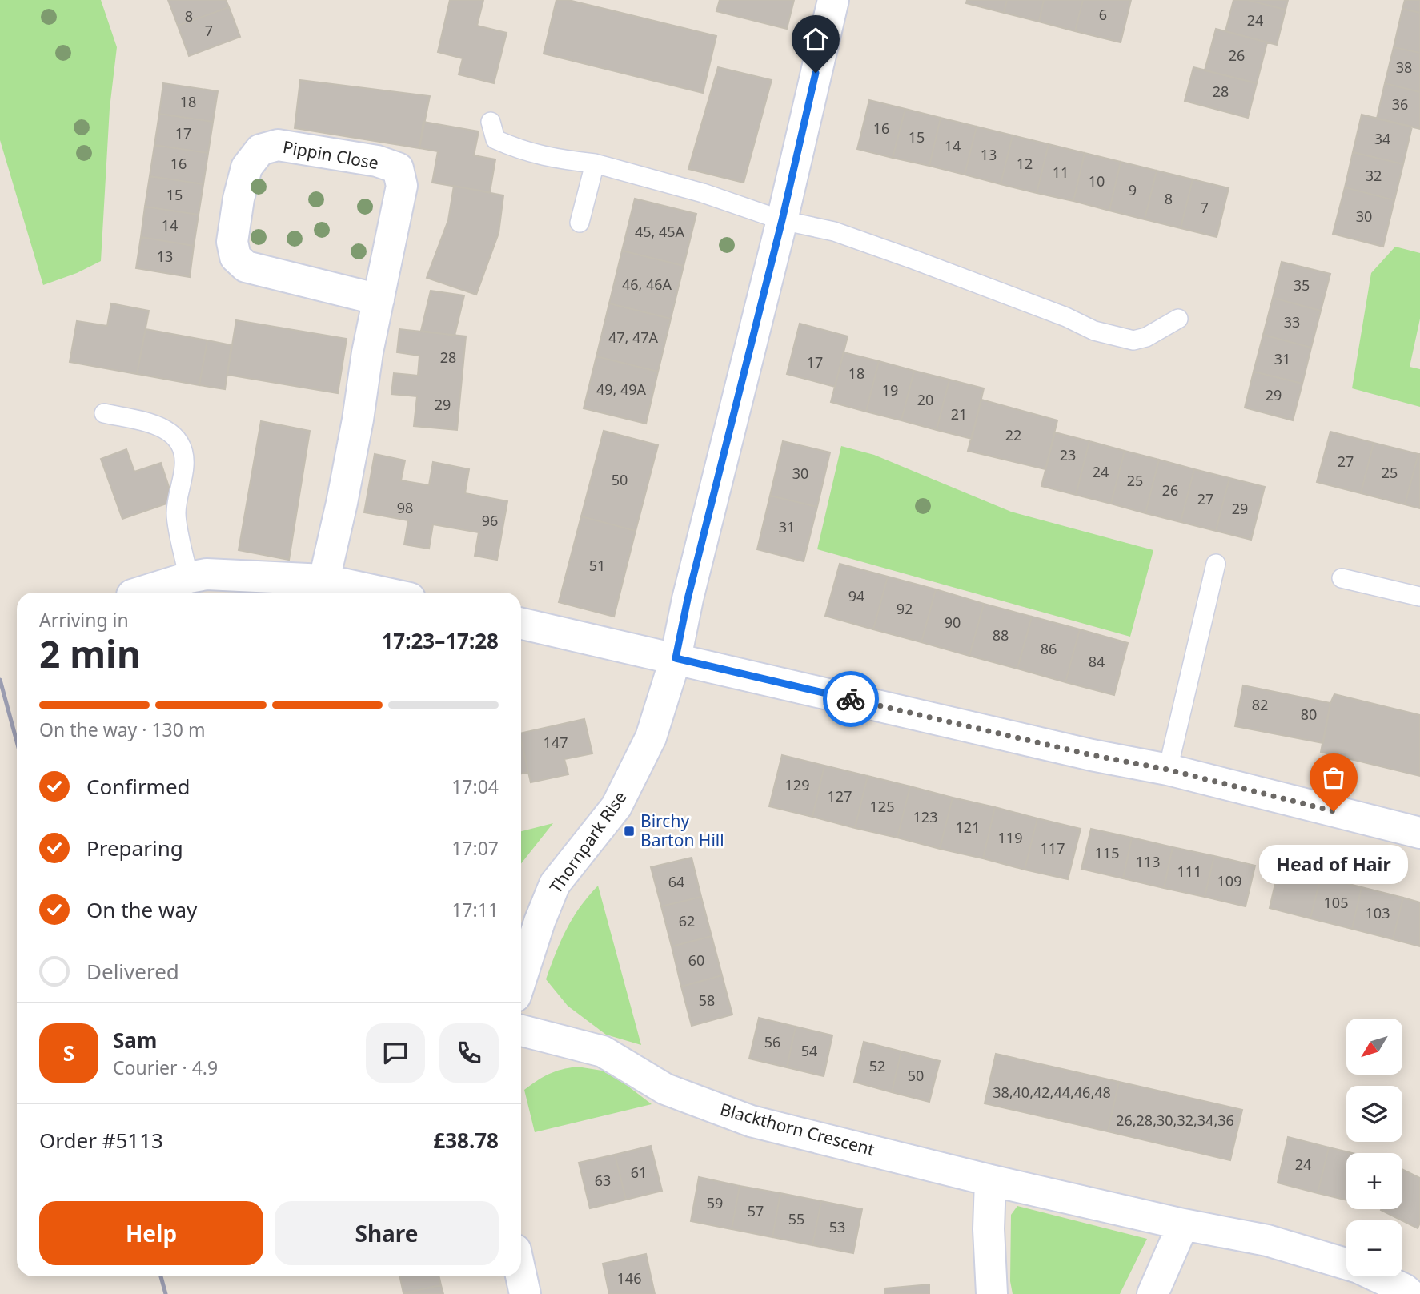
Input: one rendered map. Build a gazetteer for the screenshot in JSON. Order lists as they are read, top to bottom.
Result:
{
  "streets": {
    "street": ["Pippin Close", "Thornpark Rise", "Blackthorn Crescent"]
  },
  "places": {
    "other": ["Head of Hair"],
    "transit": ["Birchy Barton Hill"]
  },
  "house_numbers": [
    "6",
    "8",
    "24",
    "7",
    "26",
    "38",
    "28",
    "18",
    "36",
    "16",
    "17",
    "15",
    "34",
    "14",
    "13",
    "16",
    "12",
    "11",
    "32",
    "10",
    "9",
    "15",
    "8",
    "7",
    "30",
    "14",
    "45, 45A",
    "13",
    "46, 46A",
    "35",
    "33",
    "47, 47A",
    "28",
    "31",
    "17",
    "18",
    "49, 49A",
    "19",
    "29",
    "20",
    "29",
    "21",
    "22",
    "23",
    "27",
    "24",
    "25",
    "30",
    "50",
    "25",
    "26",
    "27",
    "98",
    "29",
    "96",
    "31",
    "51",
    "94",
    "92",
    "90",
    "88",
    "86",
    "84",
    "82",
    "80",
    "147",
    "129",
    "127",
    "125",
    "123",
    "121",
    "119",
    "117",
    "115",
    "113",
    "111",
    "109",
    "64",
    "105",
    "103",
    "62",
    "60",
    "58",
    "56",
    "54",
    "52",
    "50",
    "38,40,42,44,46,48",
    "26,28,30,32,34,36",
    "24",
    "61",
    "63",
    "59",
    "57",
    "55",
    "53",
    "146"
  ],
  "north": "bottom left",
  "page": {
    "heading": ["2 min", "Arriving in", "17:23–17:28"],
    "panel": [
      "Sam",
      "Courier · 4.9",
      "Order #5113",
      "£38.78"
    ],
    "bar": "On the way · 130 m",
    "list": [
      ["Confirmed", "17:04"],
      ["Preparing", "17:07"],
      ["On the way", "17:11"],
      "Delivered"
    ],
    "bubble": "Head of Hair",
    "map_buttons": ["+", "−"],
    "round": "S",
    "buttons": ["Help", "Share"]
  }
}
